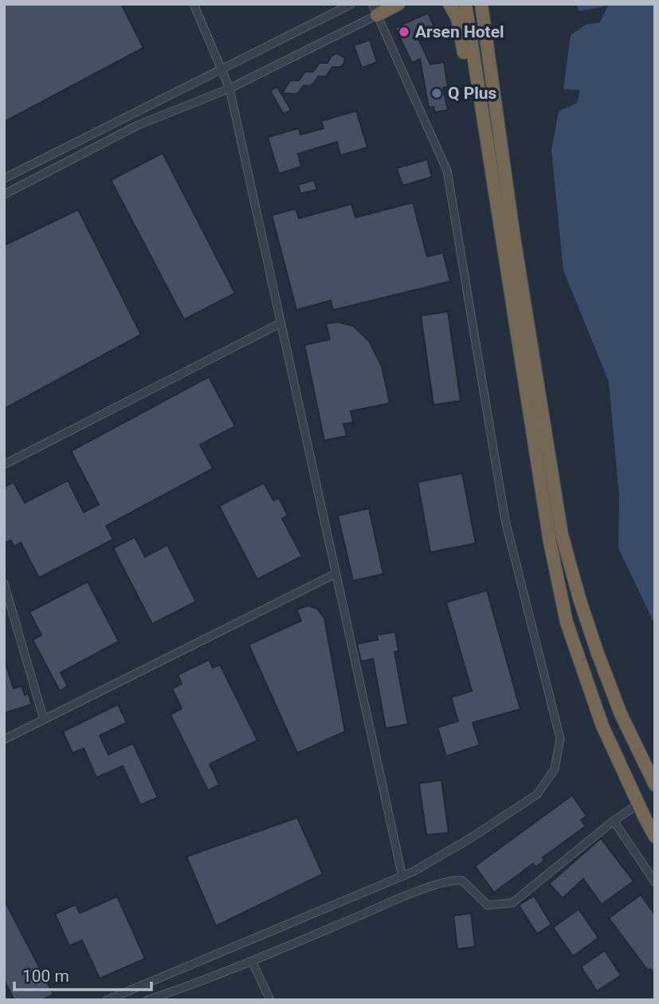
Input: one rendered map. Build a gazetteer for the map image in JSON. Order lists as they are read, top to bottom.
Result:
{
  "places": ["Arsen Hotel", "Q Plus"],
  "scale_bar": "100 m"
}
